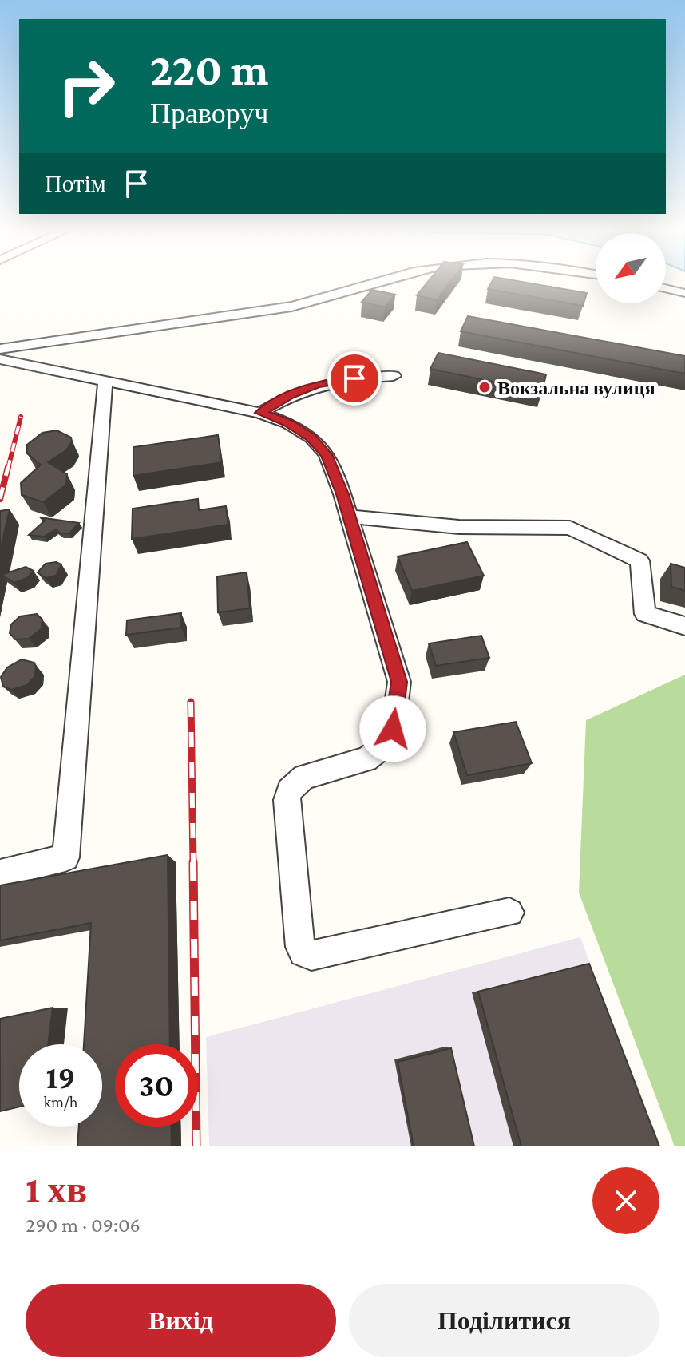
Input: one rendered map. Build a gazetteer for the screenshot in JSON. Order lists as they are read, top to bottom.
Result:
{
  "places": ["Вокзальна вулиця"],
  "north": "bottom left",
  "page": {
    "turn": ["220 m", "Праворуч"],
    "then": "Потім",
    "speed": "19 km/h",
    "limit": "30",
    "heading": ["1 хв", "290 m · 09:06"],
    "buttons": ["Вихід", "Поділитися"]
  }
}
